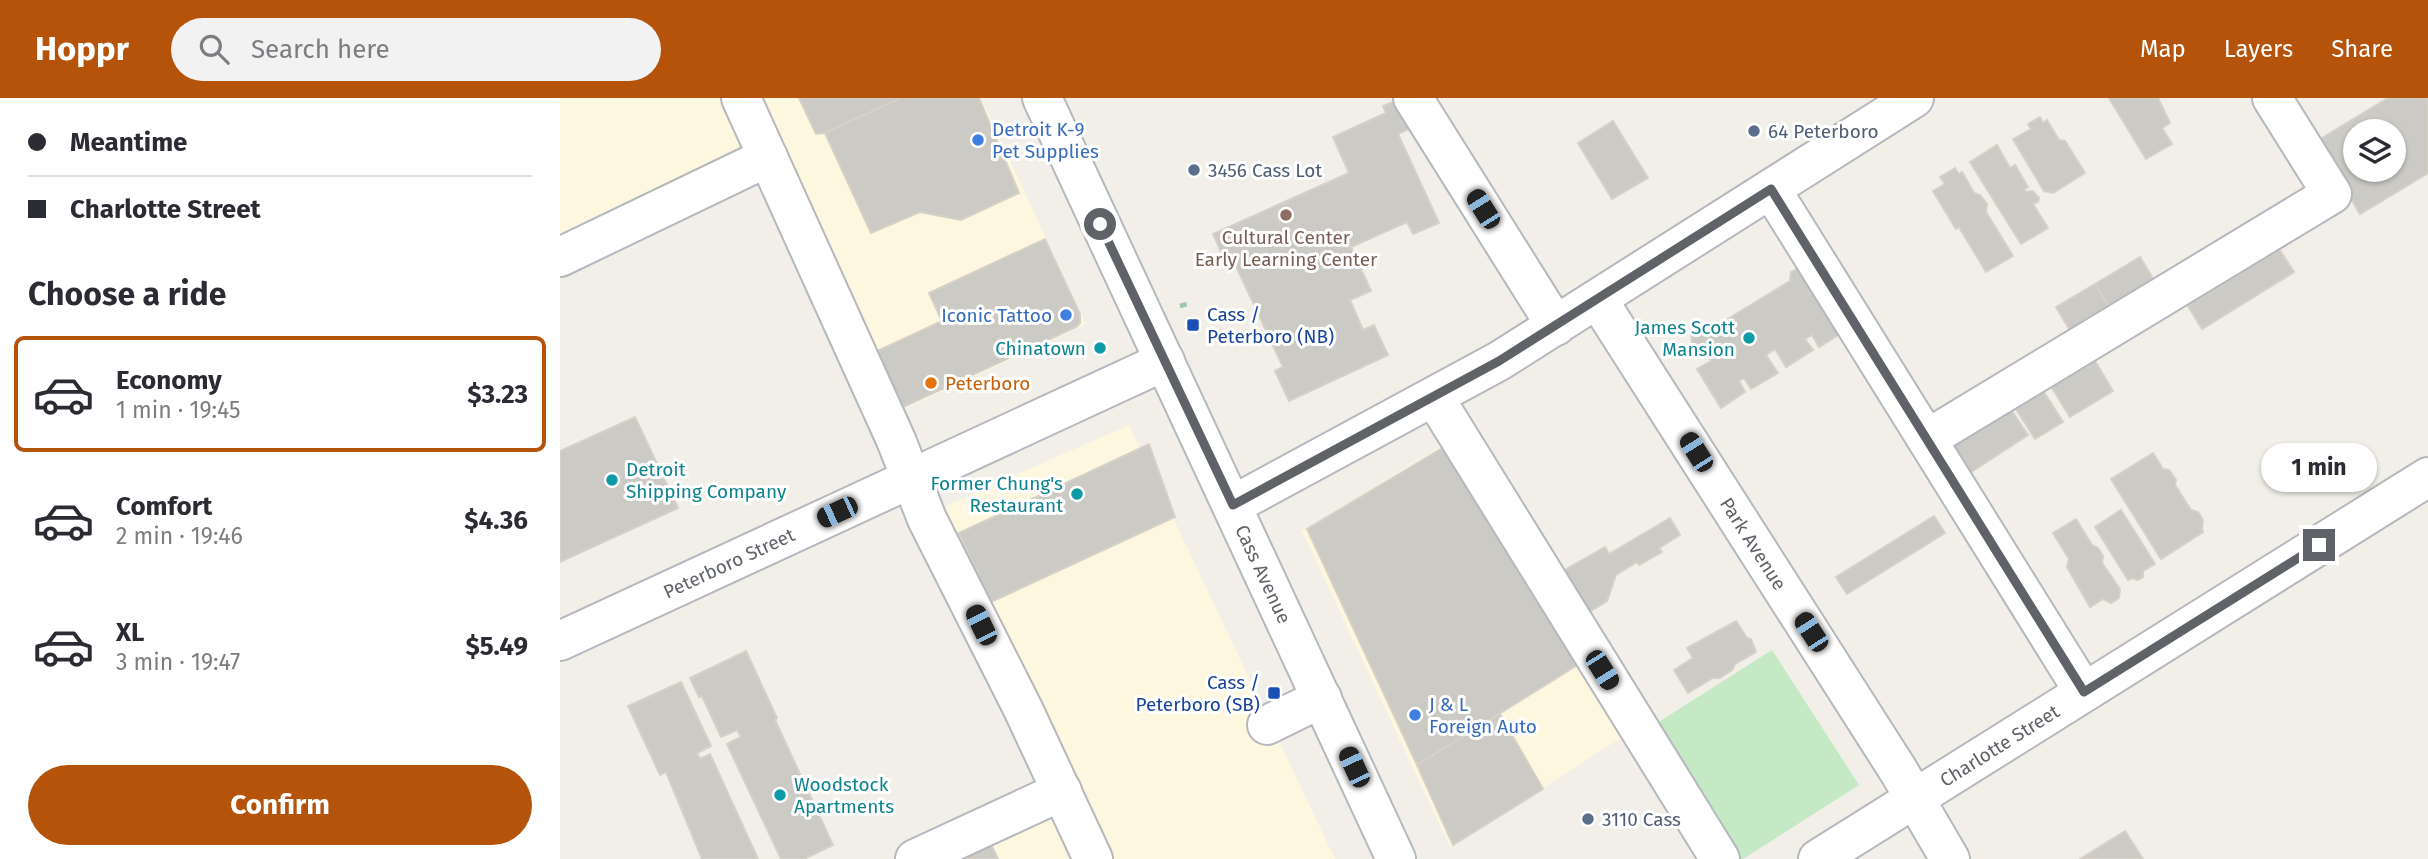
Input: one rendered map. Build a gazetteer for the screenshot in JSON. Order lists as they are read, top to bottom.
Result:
{
  "streets": {
    "street": [
      "Park Avenue",
      "Peterboro Street",
      "Cass Avenue",
      "Charlotte Street"
    ]
  },
  "crossings": [
    ["Park Avenue", "Charlotte Street"],
    ["Peterboro Street", "Cass Avenue"]
  ],
  "places": {
    "other": [
      "64 Peterboro",
      "Detroit K-9 Pet Supplies",
      "3456 Cass Lot",
      "Cultural Center Early Learning Center",
      "Iconic Tattoo",
      "James Scott Mansion",
      "Chinatown",
      "Peterboro",
      "Detroit Shipping Company",
      "Former Chung's Restaurant",
      "J & L Foreign Auto",
      "Woodstock Apartments",
      "3110 Cass"
    ],
    "transit": ["Cass / Peterboro (NB)", "Cass / Peterboro (SB)"]
  },
  "page": {
    "header": "Hoppr",
    "search": "Search here",
    "nav": ["Map", "Layers", "Share"],
    "banner": ["Meantime", "Charlotte Street"],
    "heading": "Choose a ride",
    "list": [
      {
        "name": "Economy",
        "note": "1 min · 19:45",
        "value": "$3.23"
      },
      {
        "name": "Comfort",
        "note": "2 min · 19:46",
        "value": "$4.36"
      },
      {
        "name": "XL",
        "note": "3 min · 19:47",
        "value": "$5.49"
      }
    ],
    "bubble": "1 min",
    "buttons": "Confirm"
  }
}
